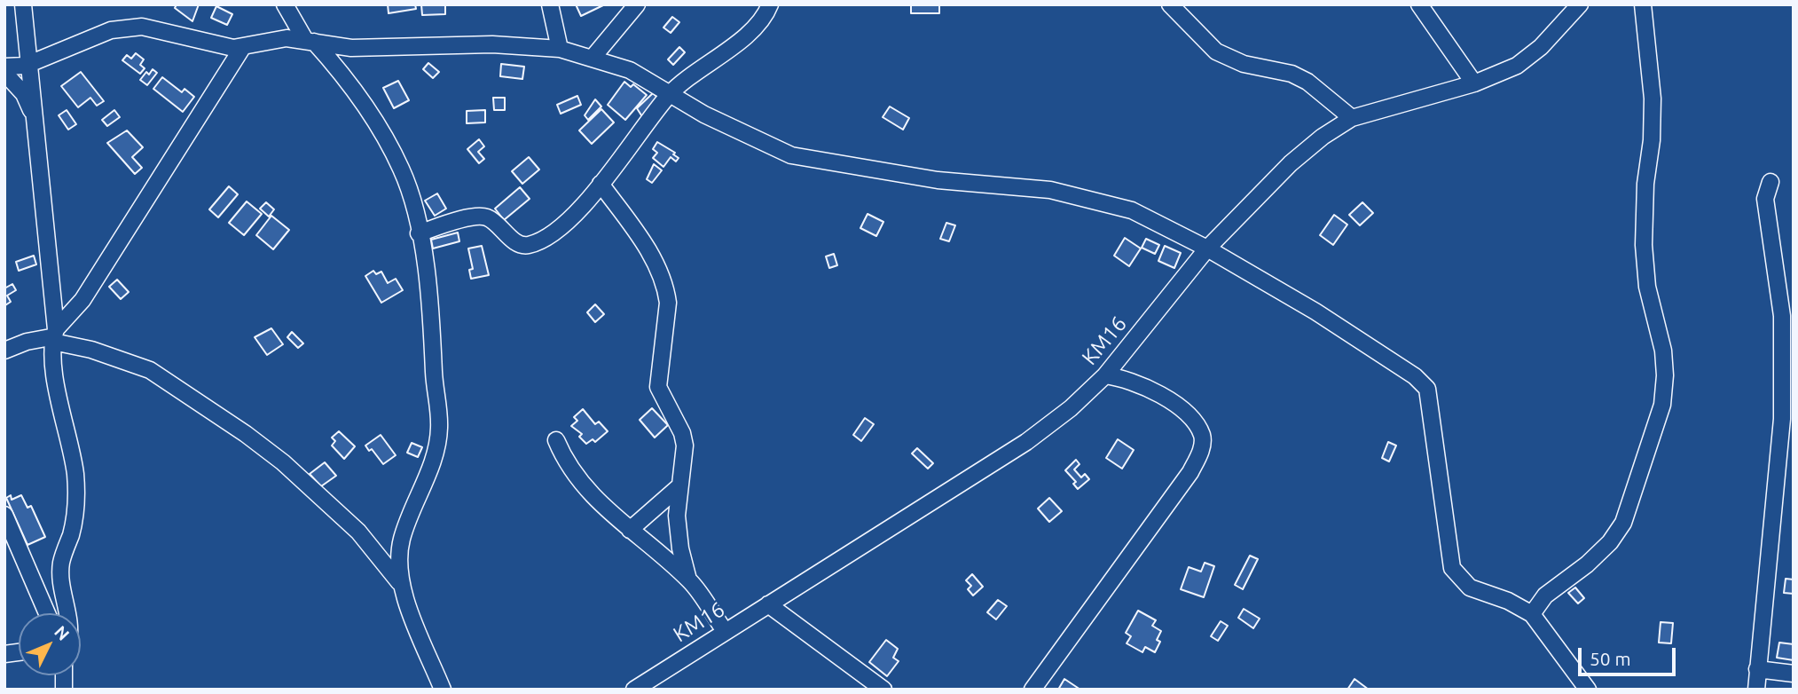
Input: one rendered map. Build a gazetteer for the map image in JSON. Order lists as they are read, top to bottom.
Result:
{
  "streets": {
    "street": ["KM16"]
  },
  "scale_bar": "50 m",
  "north": "top right"
}
